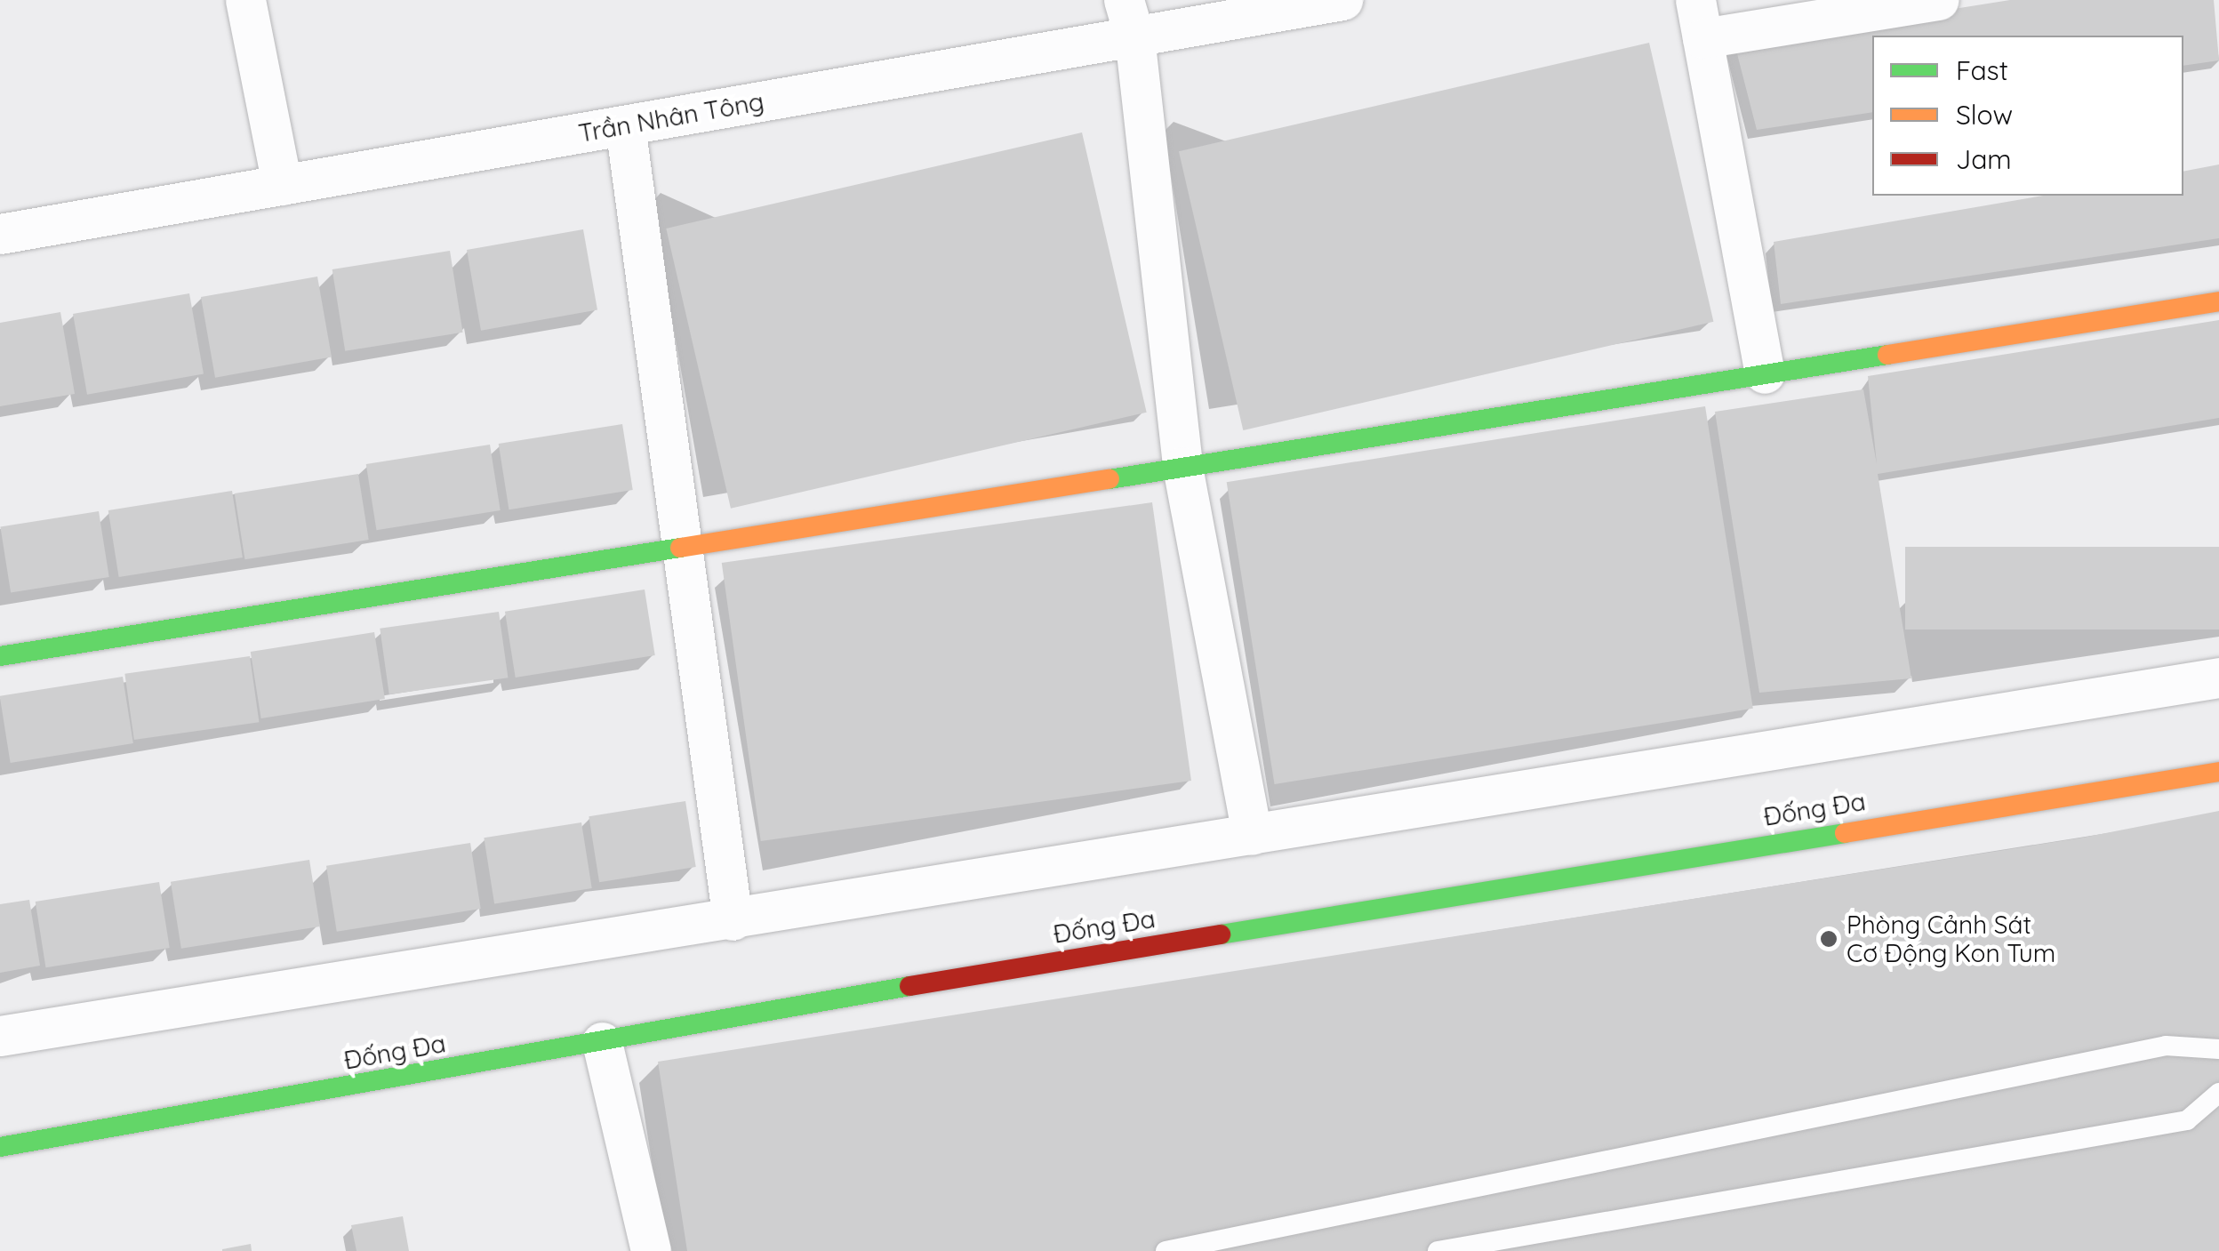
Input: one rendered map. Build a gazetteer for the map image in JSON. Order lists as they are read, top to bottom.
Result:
{
  "streets": {
    "street": ["Trần Nhân Tông", "Đống Đa"]
  },
  "places": ["Phòng Cảnh Sát Cơ Động Kon Tum"],
  "legend": ["Fast", "Slow", "Jam"]
}
